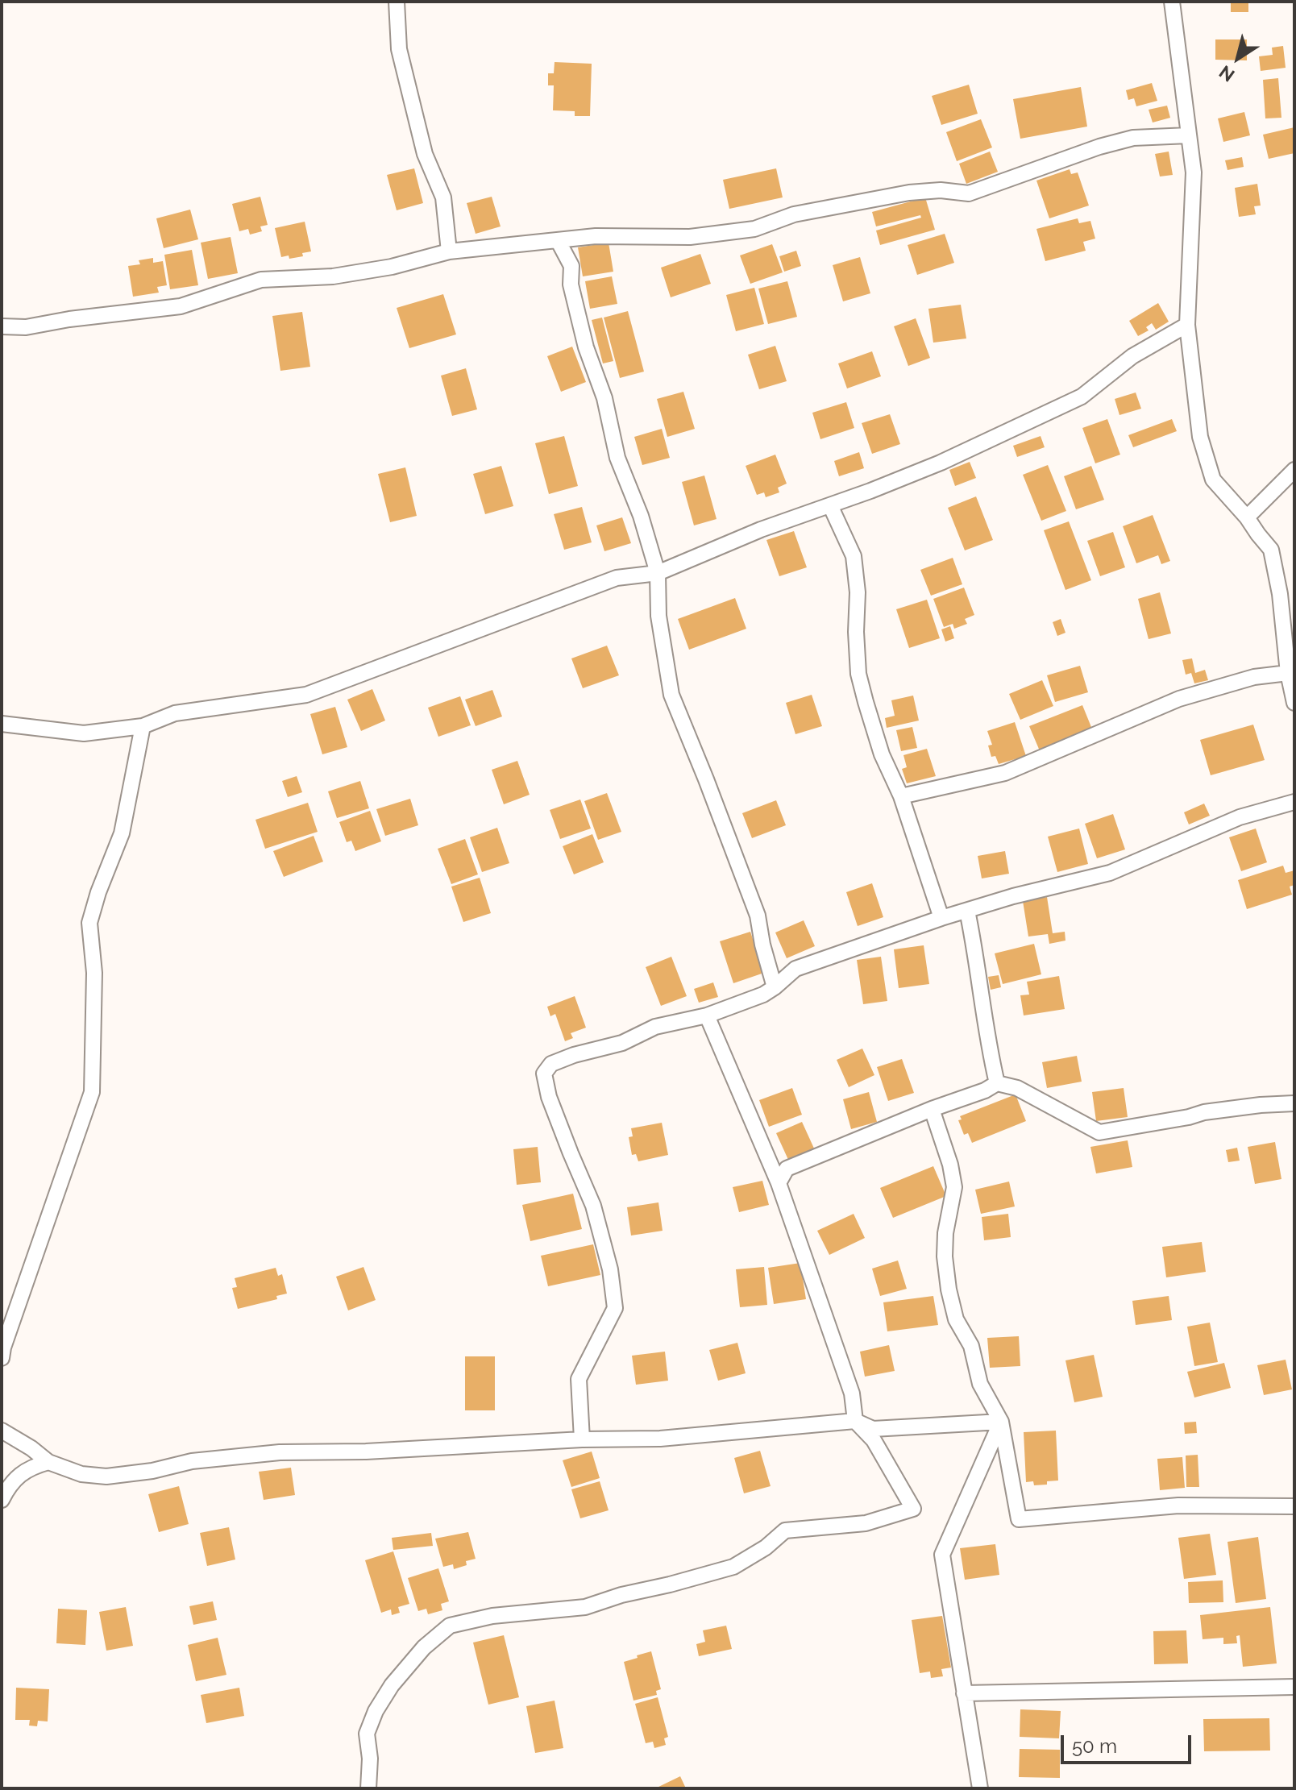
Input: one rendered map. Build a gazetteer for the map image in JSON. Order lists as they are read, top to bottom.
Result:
{
  "scale_bar": "50 m",
  "north": "bottom left"
}
